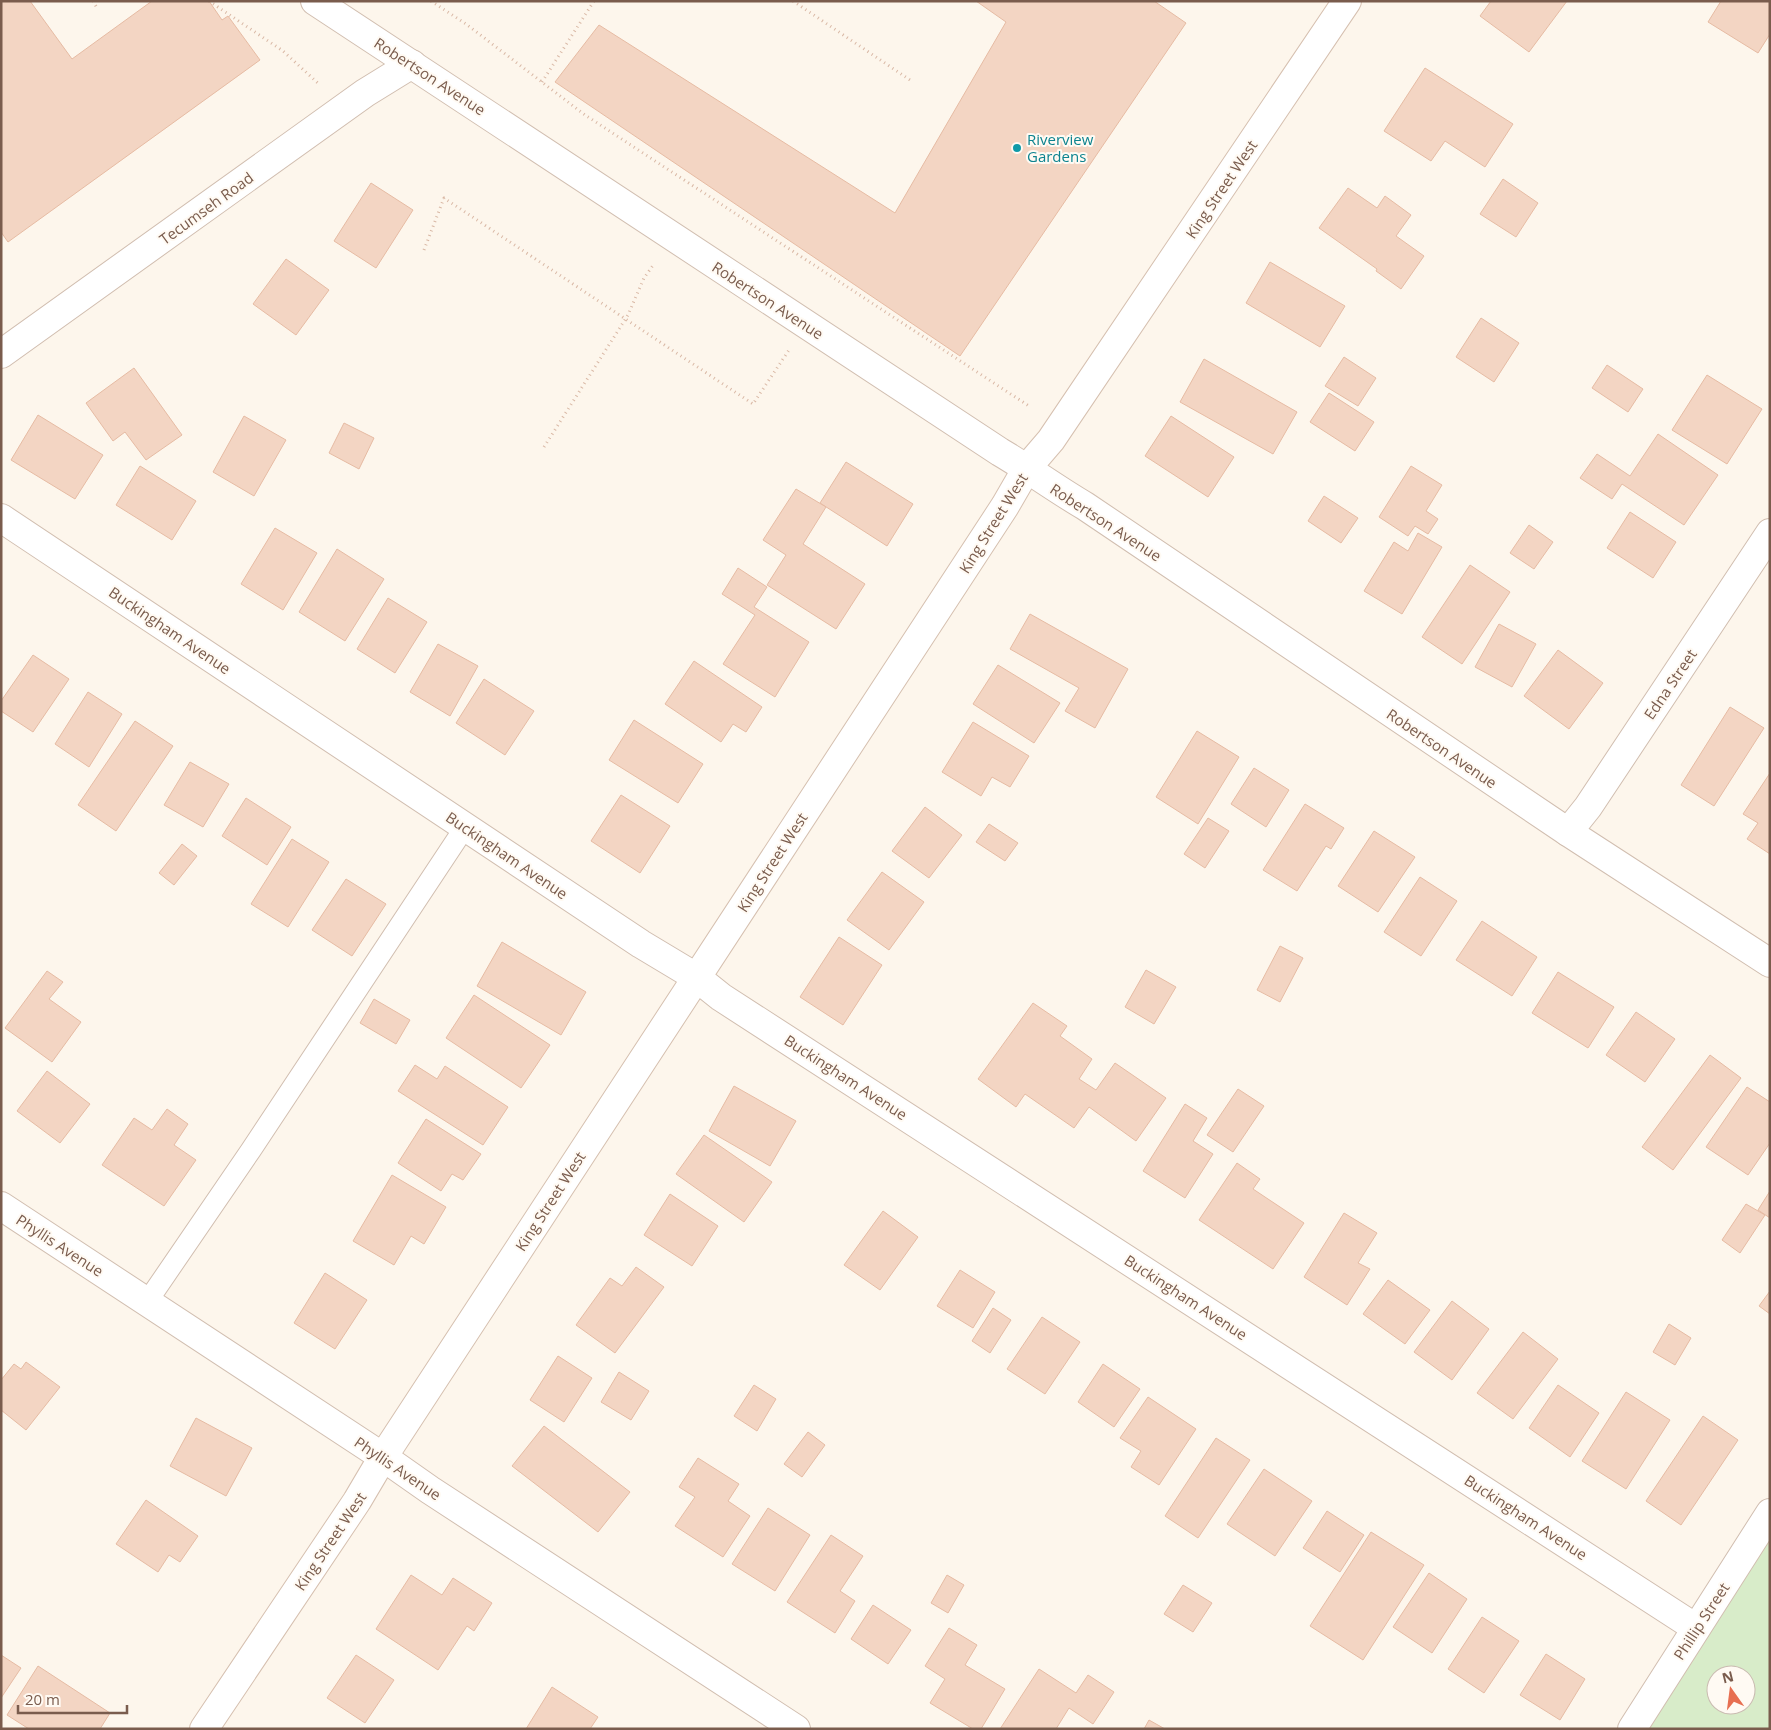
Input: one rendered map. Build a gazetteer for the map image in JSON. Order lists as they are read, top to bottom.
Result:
{
  "streets": {
    "street": [
      "Robertson Avenue",
      "King Street West",
      "Tecumseh Road",
      "Buckingham Avenue",
      "Edna Street",
      "Phyllis Avenue",
      "Phillip Street"
    ]
  },
  "crossings": [
    ["Robertson Avenue", "King Street West"],
    ["Robertson Avenue", "Tecumseh Road"],
    ["Robertson Avenue", "Edna Street"],
    ["King Street West", "Buckingham Avenue"],
    ["King Street West", "Phyllis Avenue"],
    ["Buckingham Avenue", "Phillip Street"]
  ],
  "places": ["Riverview Gardens"],
  "scale_bar": "20 m",
  "north": "top"
}
